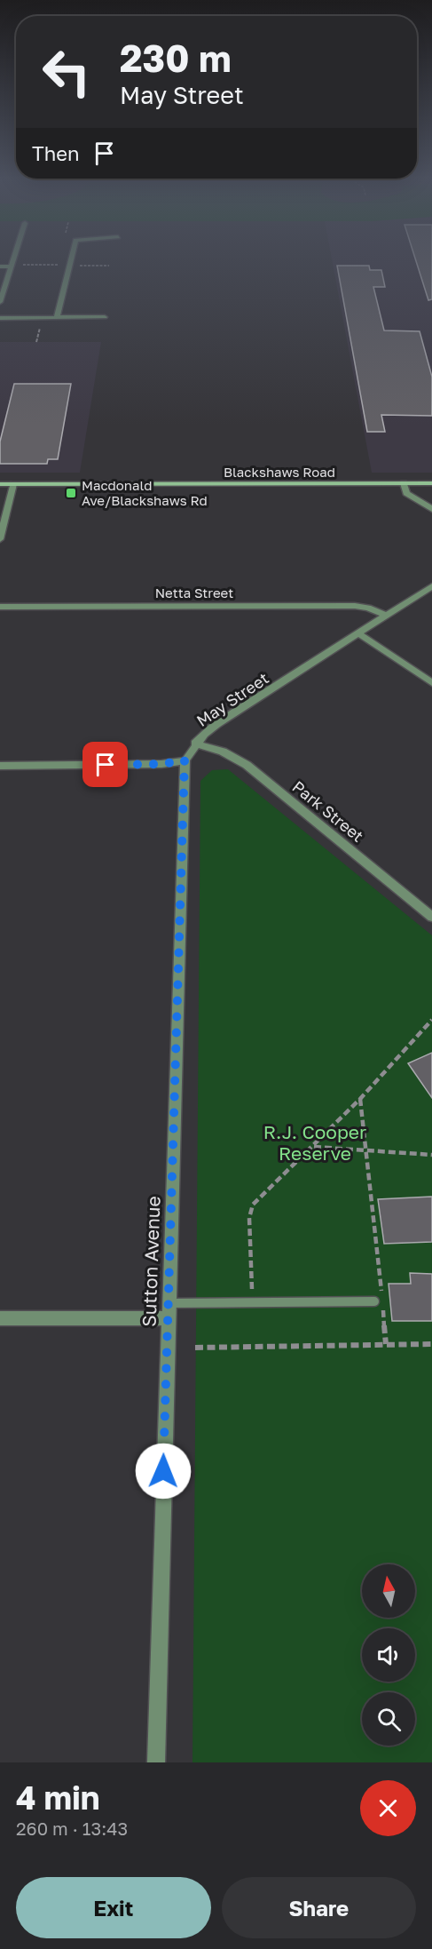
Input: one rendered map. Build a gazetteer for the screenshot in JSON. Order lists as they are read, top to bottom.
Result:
{
  "streets": {
    "main road": ["Blackshaws Road"],
    "street": [
      "Netta Street",
      "May Street",
      "Park Street",
      "Sutton Avenue"
    ]
  },
  "crossings": [
    ["Netta Street", "May Street"],
    ["May Street", "Park Street"],
    ["May Street", "Sutton Avenue"]
  ],
  "parks": ["R.J. Cooper Reserve"],
  "places": {
    "transit": ["Macdonald Ave/Blackshaws Rd"]
  },
  "north": "top",
  "page": {
    "turn": ["230 m", "May Street"],
    "then": "Then",
    "heading": ["4 min", "260 m · 13:43"],
    "buttons": ["Exit", "Share"]
  }
}
